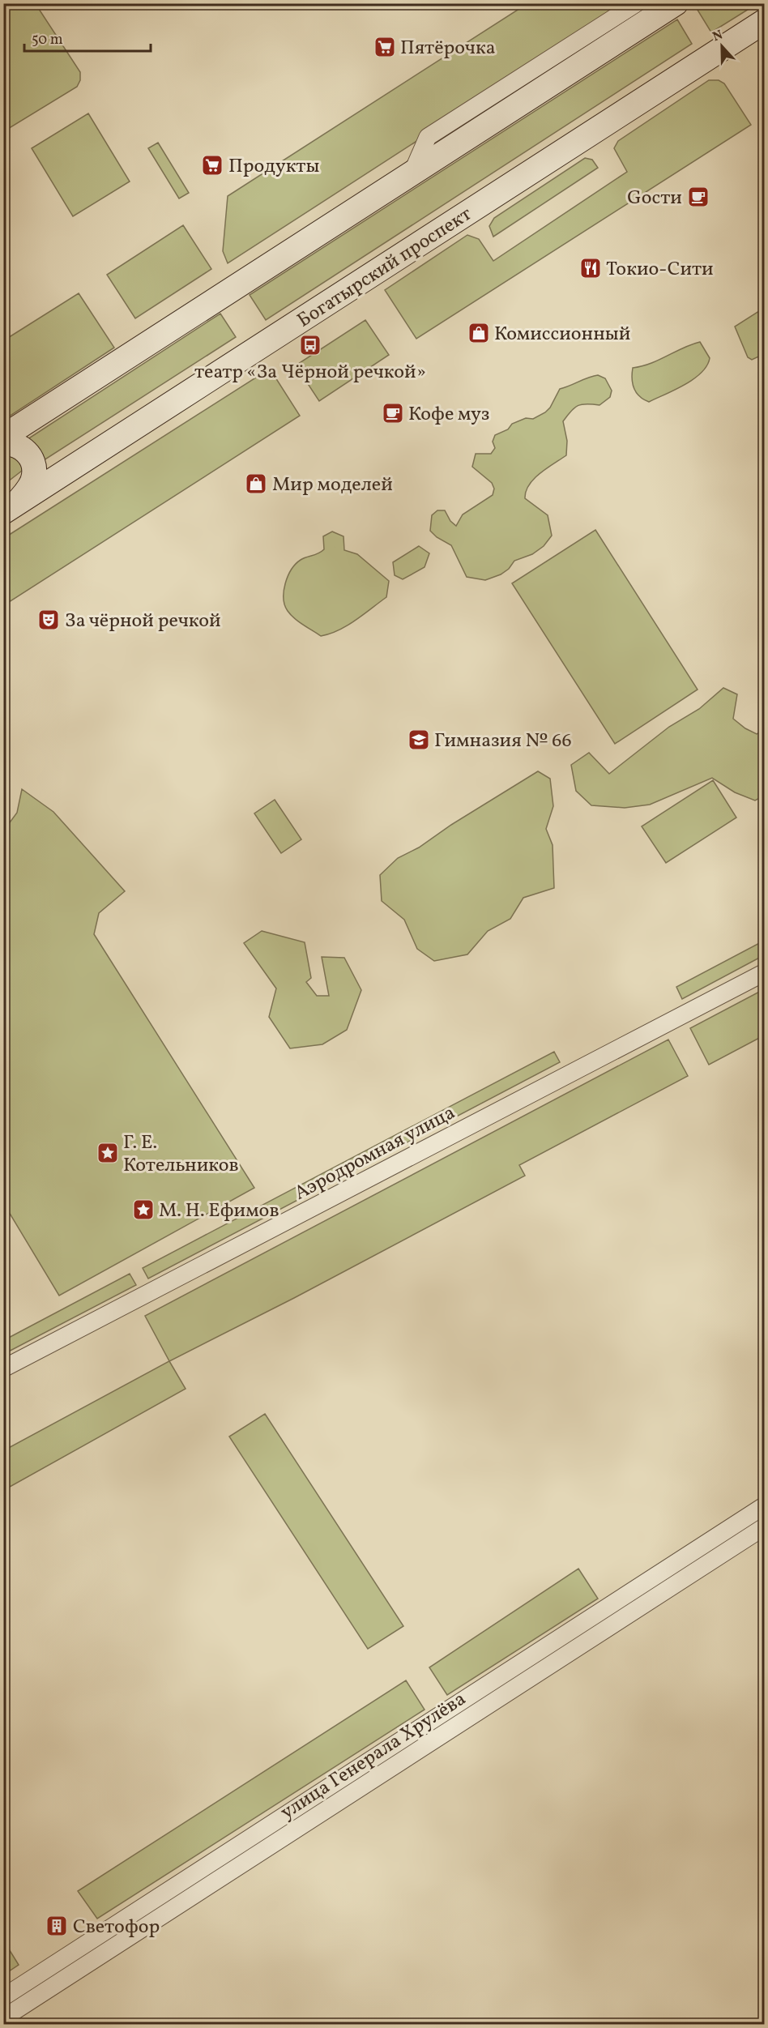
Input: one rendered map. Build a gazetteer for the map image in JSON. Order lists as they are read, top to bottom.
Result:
{
  "streets": {
    "main road": ["Богатырский проспект"],
    "street": ["Аэродромная улица", "улица Генерала Хрулёва"]
  },
  "places": {
    "supermarket": ["Пятёрочка", "Продукты"],
    "cafe": ["Gости", "Кофе муз"],
    "restaurant": ["Токио-Сити"],
    "shop": ["Комиссионный", "Мир моделей"],
    "bus stop": ["театр «За Чёрной речкой»"],
    "theatre": ["За чёрной речкой"],
    "school or university": ["Гимназия № 66"],
    "place": ["Г. Е. Котельников", "М. Н. Ефимов"],
    "building": ["Светофор"]
  },
  "scale_bar": "50 m",
  "north": "top"
}
